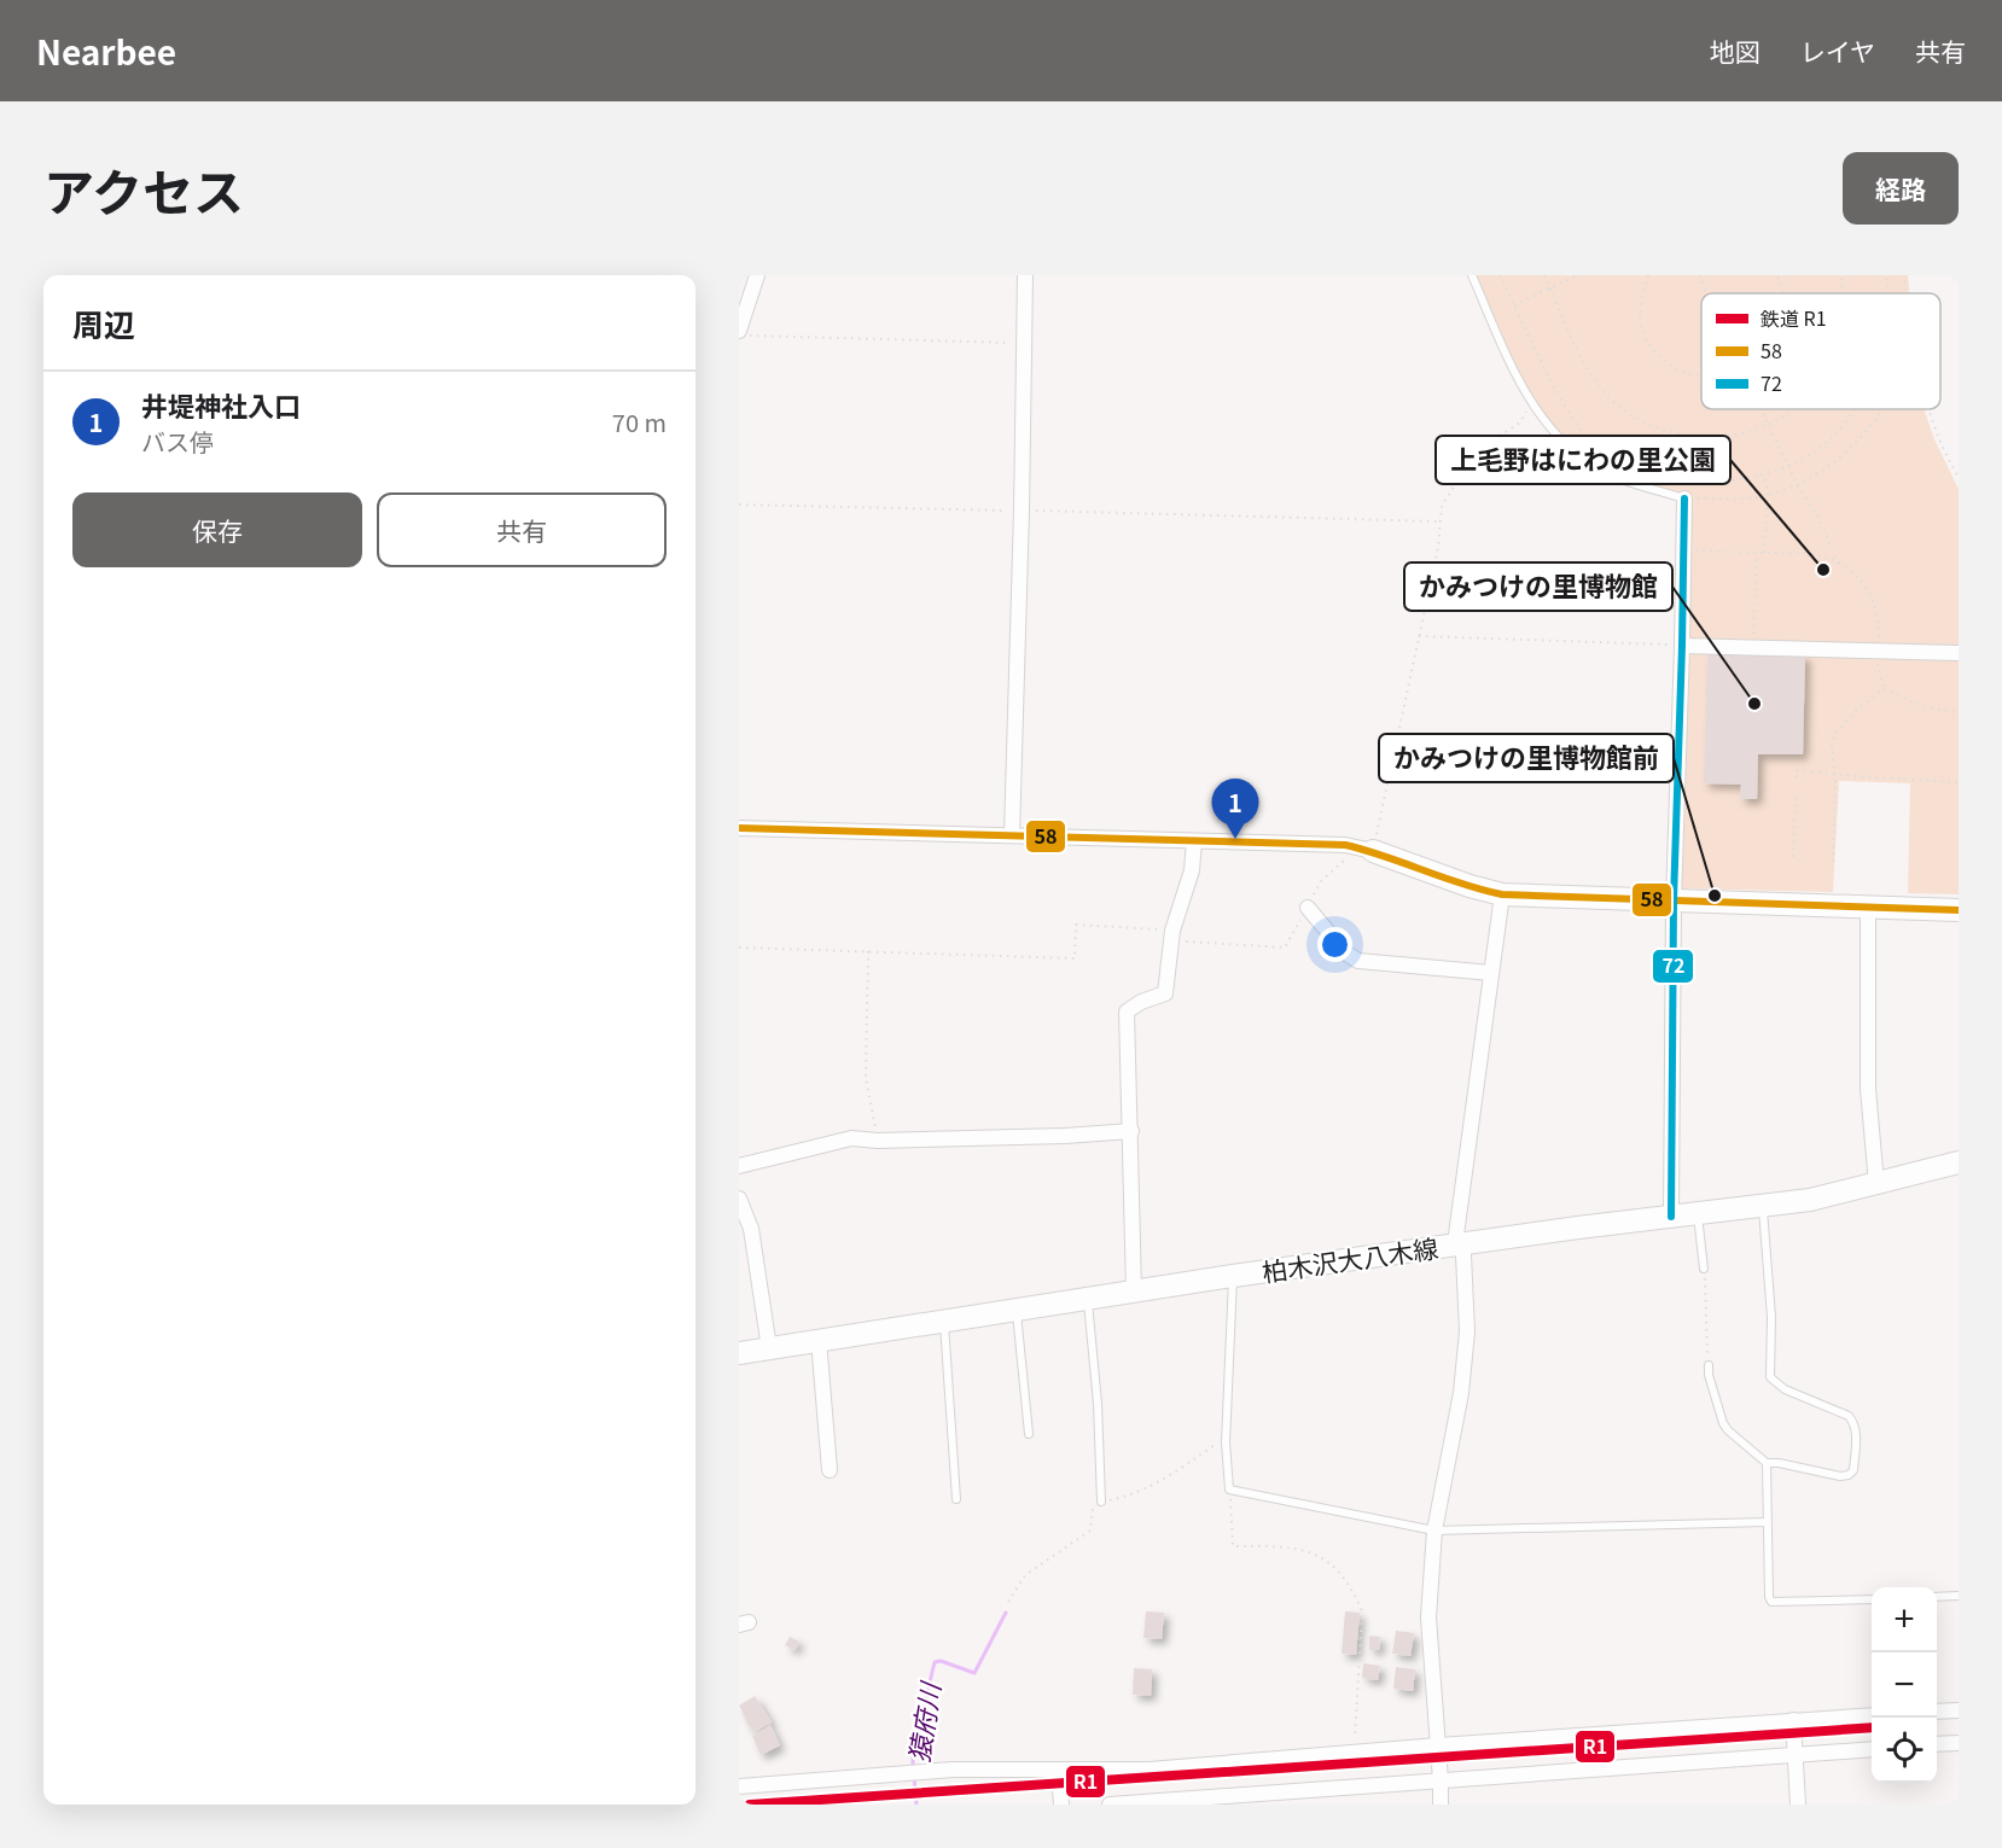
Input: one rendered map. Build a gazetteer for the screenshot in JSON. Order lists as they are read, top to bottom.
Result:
{
  "streets": {
    "main road": ["柏木沢大八木線"]
  },
  "water": ["猿府川"],
  "places": ["上毛野はにわの里公園", "かみつけの里博物館", "かみつけの里博物館前"],
  "lines": ["transit line 72", "transit line 58", "rail line R1"],
  "legend": ["鉄道 R1", "58", "72"],
  "page": {
    "header": "Nearbee",
    "nav": ["地図", "レイヤ", "共有"],
    "title": "アクセス",
    "buttons": [
      "経路",
      ["保存", "共有"]
    ],
    "heading": "周辺",
    "list": [
      {
        "mark": "1",
        "name": "井堤神社入口",
        "note": "バス停",
        "value": "70 m"
      }
    ],
    "pins": "1",
    "map_buttons": ["+", "−"]
  }
}
